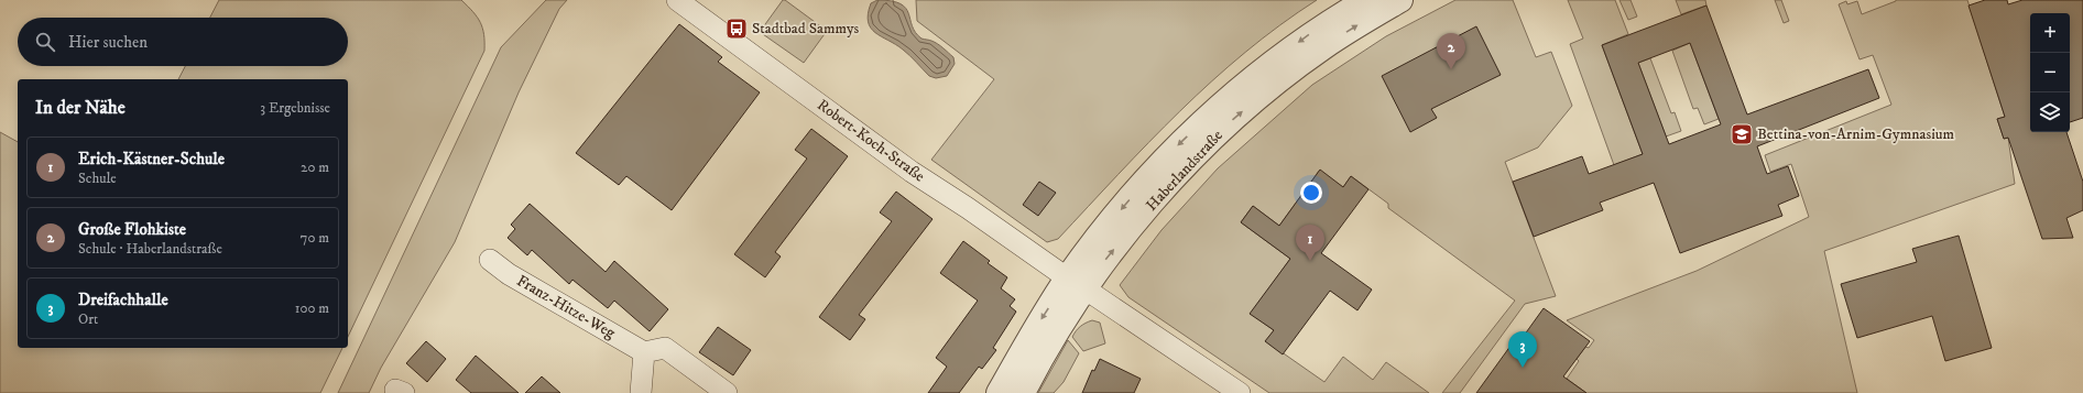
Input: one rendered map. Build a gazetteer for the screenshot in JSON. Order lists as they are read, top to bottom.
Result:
{
  "streets": {
    "street": ["Robert-Koch-Straße", "Haberlandstraße", "Franz-Hitze-Weg"]
  },
  "crossings": [
    ["Robert-Koch-Straße", "Haberlandstraße"]
  ],
  "places": {
    "bus stop": ["Stadtbad Sammys"],
    "school or university": ["Bettina-von-Arnim-Gymnasium"]
  },
  "page": {
    "map_buttons": ["+", "−"],
    "search": "Hier suchen",
    "pins": ["2", "1", "3"],
    "heading": ["In der Nähe", "3 Ergebnisse"],
    "list": [
      {
        "mark": "1",
        "name": "Erich-Kästner-Schule",
        "note": "Schule",
        "value": "20 m"
      },
      {
        "mark": "2",
        "name": "Große Flohkiste",
        "note": "Schule · Haberlandstraße",
        "value": "70 m"
      },
      {
        "mark": "3",
        "name": "Dreifachhalle",
        "note": "Ort",
        "value": "100 m"
      }
    ]
  }
}
